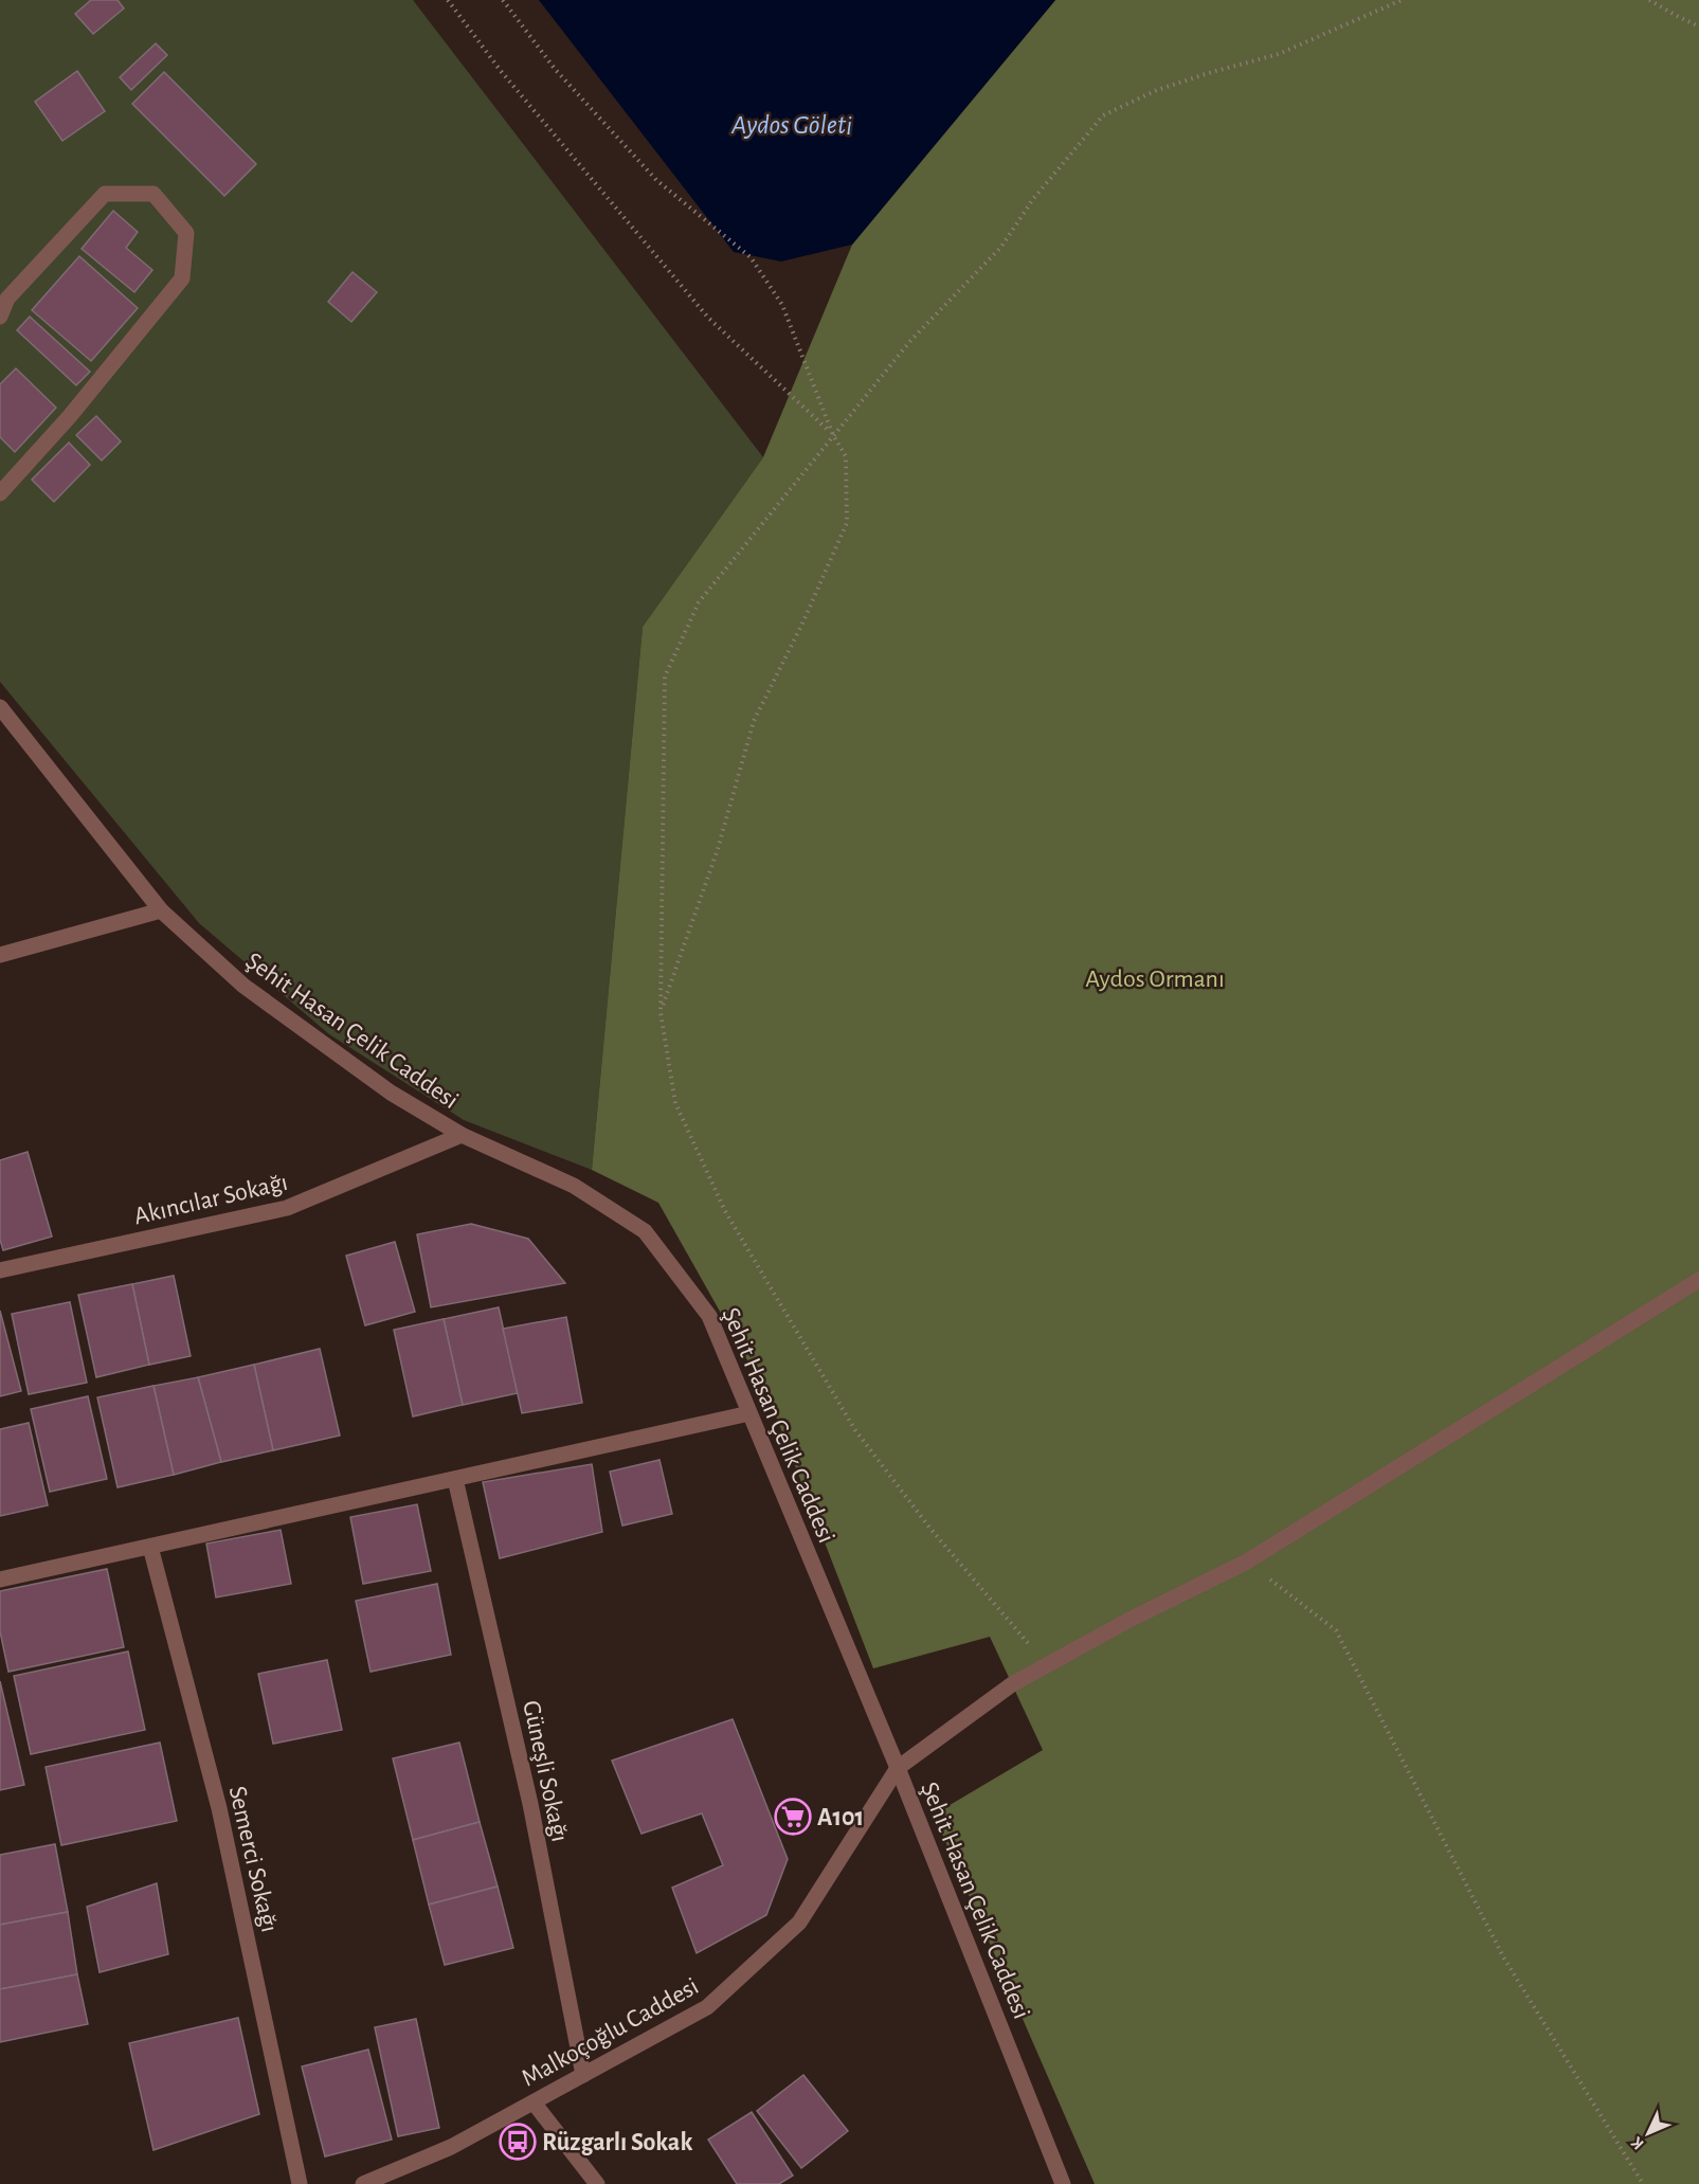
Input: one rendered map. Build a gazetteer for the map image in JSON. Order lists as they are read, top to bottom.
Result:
{
  "streets": {
    "street": [
      "Şehit Hasan Çelik Caddesi",
      "Akıncılar Sokağı",
      "Güneşli Sokağı",
      "Semerci Sokağı",
      "Malkoçoğlu Caddesi"
    ]
  },
  "crossings": [
    ["Şehit Hasan Çelik Caddesi", "Akıncılar Sokağı"],
    ["Şehit Hasan Çelik Caddesi", "Malkoçoğlu Caddesi"],
    ["Güneşli Sokağı", "Malkoçoğlu Caddesi"]
  ],
  "water": ["Aydos Göleti"],
  "parks": ["Aydos Ormanı"],
  "places": {
    "supermarket": ["A101"],
    "bus stop": ["Rüzgarlı Sokak"]
  },
  "north": "bottom left"
}
